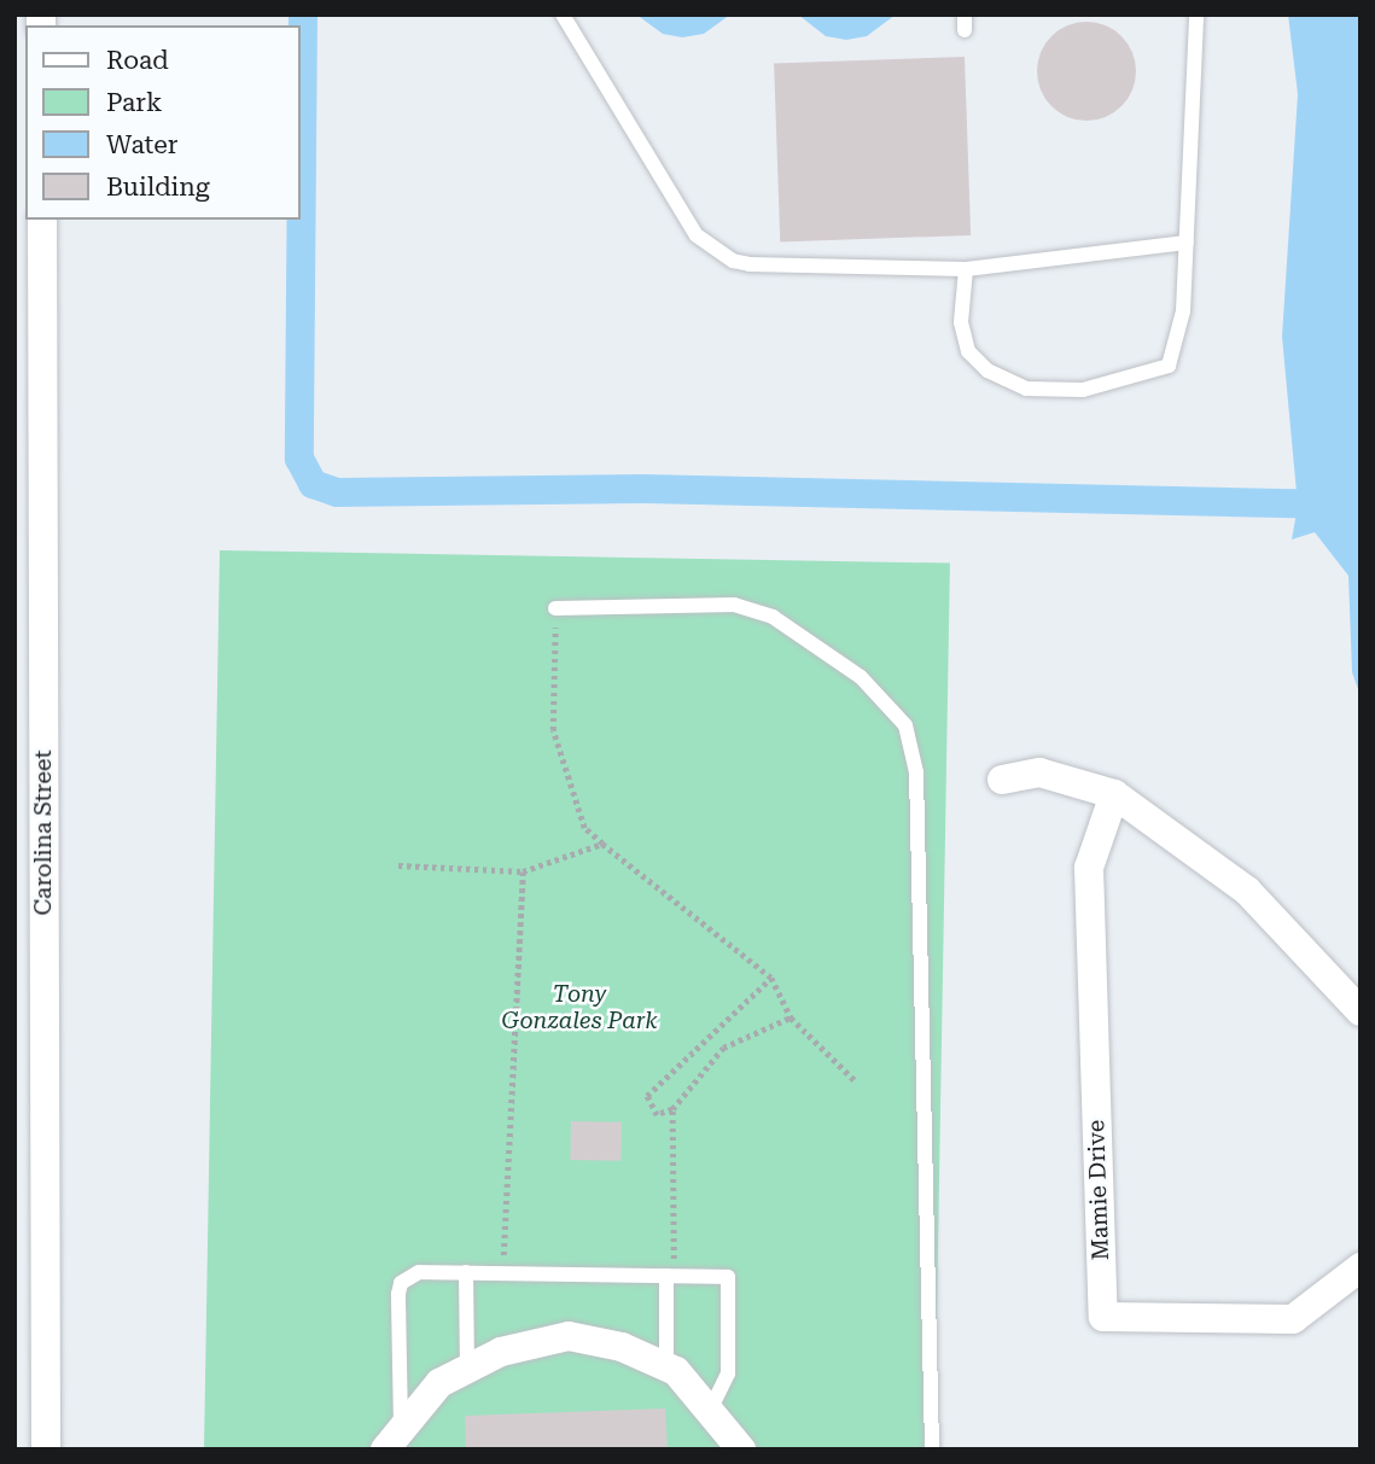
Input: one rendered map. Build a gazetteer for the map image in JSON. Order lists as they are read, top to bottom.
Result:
{
  "streets": {
    "street": ["Carolina Street", "Mamie Drive"]
  },
  "parks": ["Tony Gonzales Park"],
  "legend": [
    "Road",
    "Park",
    "Water",
    "Building"
  ]
}
